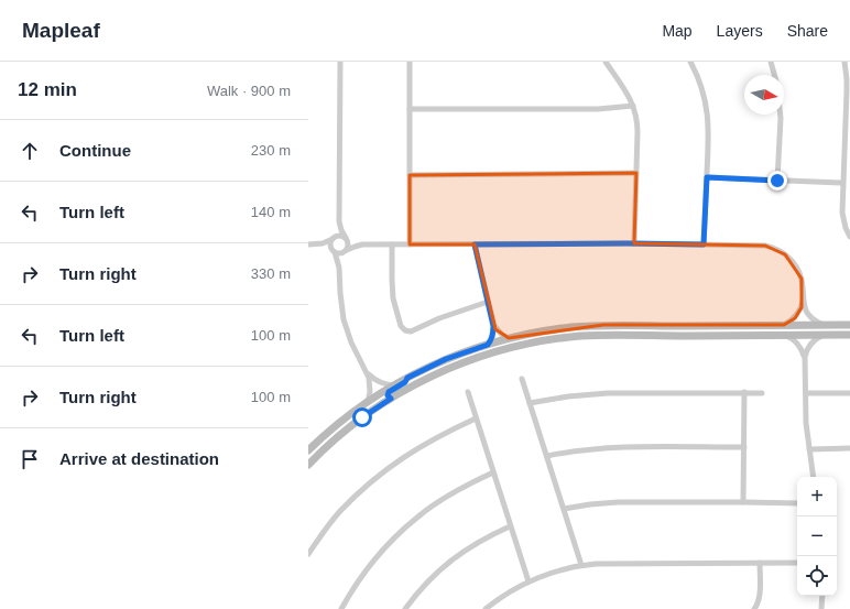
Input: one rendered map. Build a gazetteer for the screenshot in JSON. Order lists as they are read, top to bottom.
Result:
{
  "north": "right",
  "page": {
    "header": "Mapleaf",
    "nav": ["Map", "Layers", "Share"],
    "heading": ["12 min", "Walk · 900 m"],
    "list": [
      ["Continue", "230 m"],
      ["Turn left", "140 m"],
      ["Turn right", "330 m"],
      ["Turn left", "100 m"],
      ["Turn right", "100 m"],
      "Arrive at destination"
    ],
    "map_buttons": ["+", "−"]
  }
}
